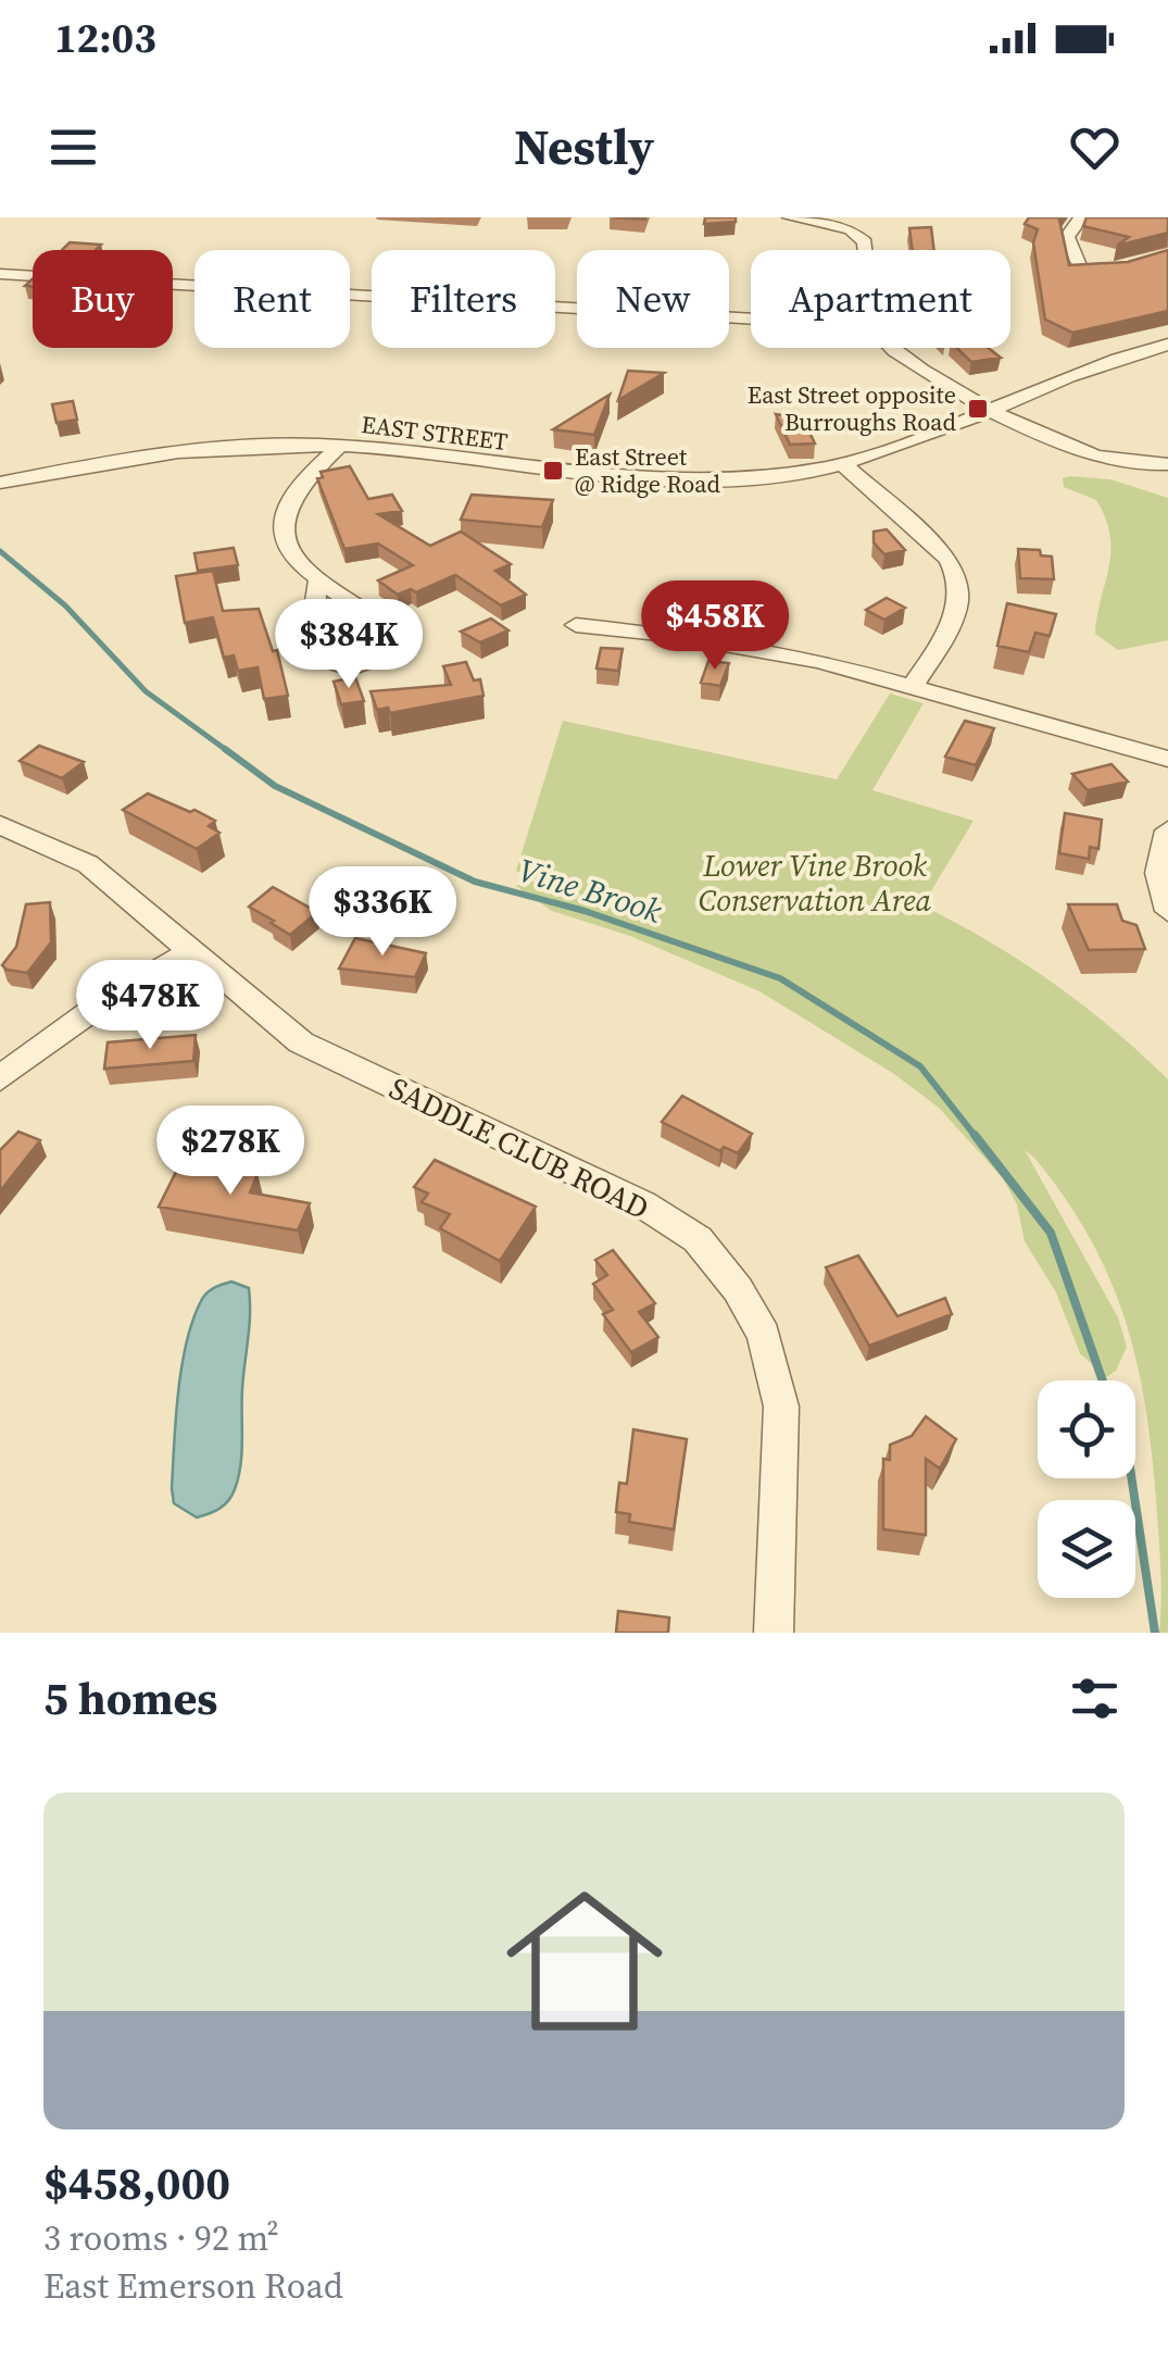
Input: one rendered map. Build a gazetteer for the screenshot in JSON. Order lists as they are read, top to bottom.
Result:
{
  "streets": {
    "street": ["EAST STREET", "SADDLE CLUB ROAD"]
  },
  "water": ["Vine Brook"],
  "parks": ["Lower Vine Brook Conservation Area"],
  "places": {
    "transit": ["East Street opposite Burroughs Road", "East Street @ Ridge Road"]
  },
  "page": {
    "status": "12:03",
    "header": "Nestly",
    "chip": [
      "Buy",
      "Rent",
      "Filters",
      "New",
      "Apartment"
    ],
    "price": [
      "$458K",
      "$384K",
      "$336K",
      "$478K",
      "$278K"
    ],
    "heading": "5 homes",
    "list": [
      {
        "name": "$458,000",
        "note": "3 rooms · 92 m² · East Emerson Road"
      }
    ]
  }
}
